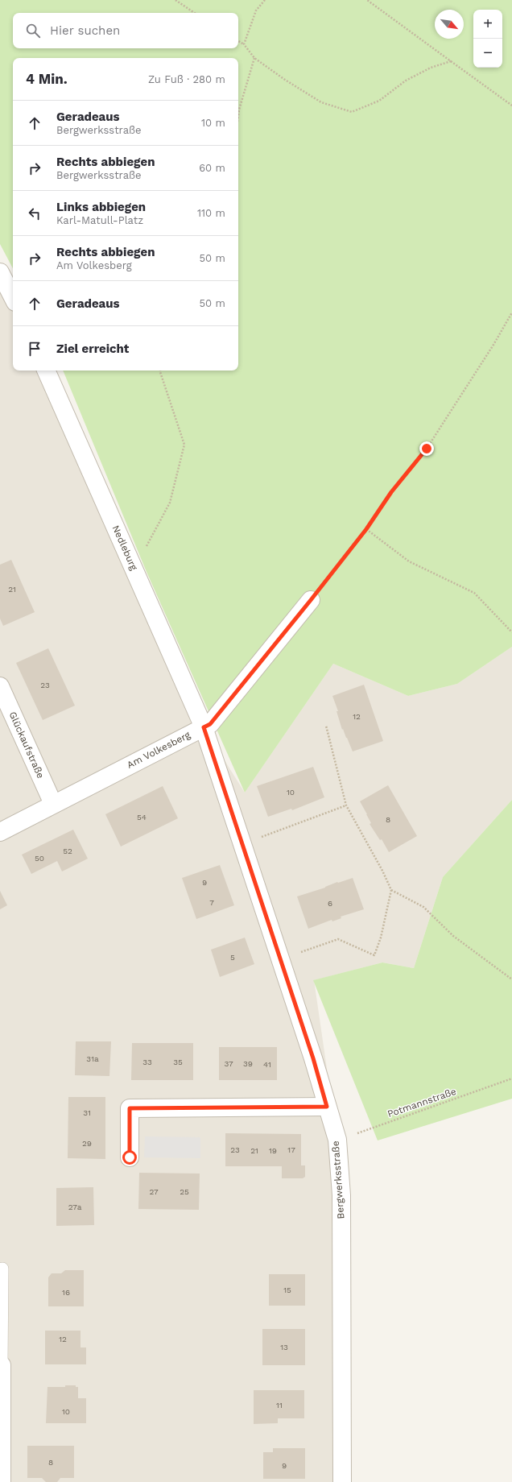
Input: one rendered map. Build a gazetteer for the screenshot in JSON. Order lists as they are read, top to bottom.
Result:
{
  "streets": {
    "street": [
      "Nedleburg",
      "Glückaufstraße",
      "Am Volkesberg",
      "Bergwerksstraße"
    ],
    "path": ["Potmannstraße"]
  },
  "crossings": [
    ["Nedleburg", "Am Volkesberg"],
    ["Nedleburg", "Bergwerksstraße"],
    ["Glückaufstraße", "Am Volkesberg"],
    ["Potmannstraße", "Bergwerksstraße"]
  ],
  "house_numbers": [
    "21",
    "23",
    "12",
    "10",
    "54",
    "8",
    "52",
    "50",
    "9",
    "7",
    "6",
    "5",
    "31a",
    "33",
    "35",
    "37",
    "39",
    "41",
    "31",
    "29",
    "23",
    "17",
    "21",
    "19",
    "27",
    "25",
    "27a",
    "15",
    "16",
    "12",
    "13",
    "11",
    "10",
    "8",
    "9"
  ],
  "north": "bottom right",
  "page": {
    "map_buttons": ["+", "−"],
    "search": "Hier suchen",
    "heading": ["4 Min.", "Zu Fuß · 280 m"],
    "list": [
      ["Geradeaus", "Bergwerksstraße", "10 m"],
      ["Rechts abbiegen", "Bergwerksstraße", "60 m"],
      ["Links abbiegen", "Karl-Matull-Platz", "110 m"],
      ["Rechts abbiegen", "Am Volkesberg", "50 m"],
      ["Geradeaus", "50 m"],
      "Ziel erreicht"
    ]
  }
}
